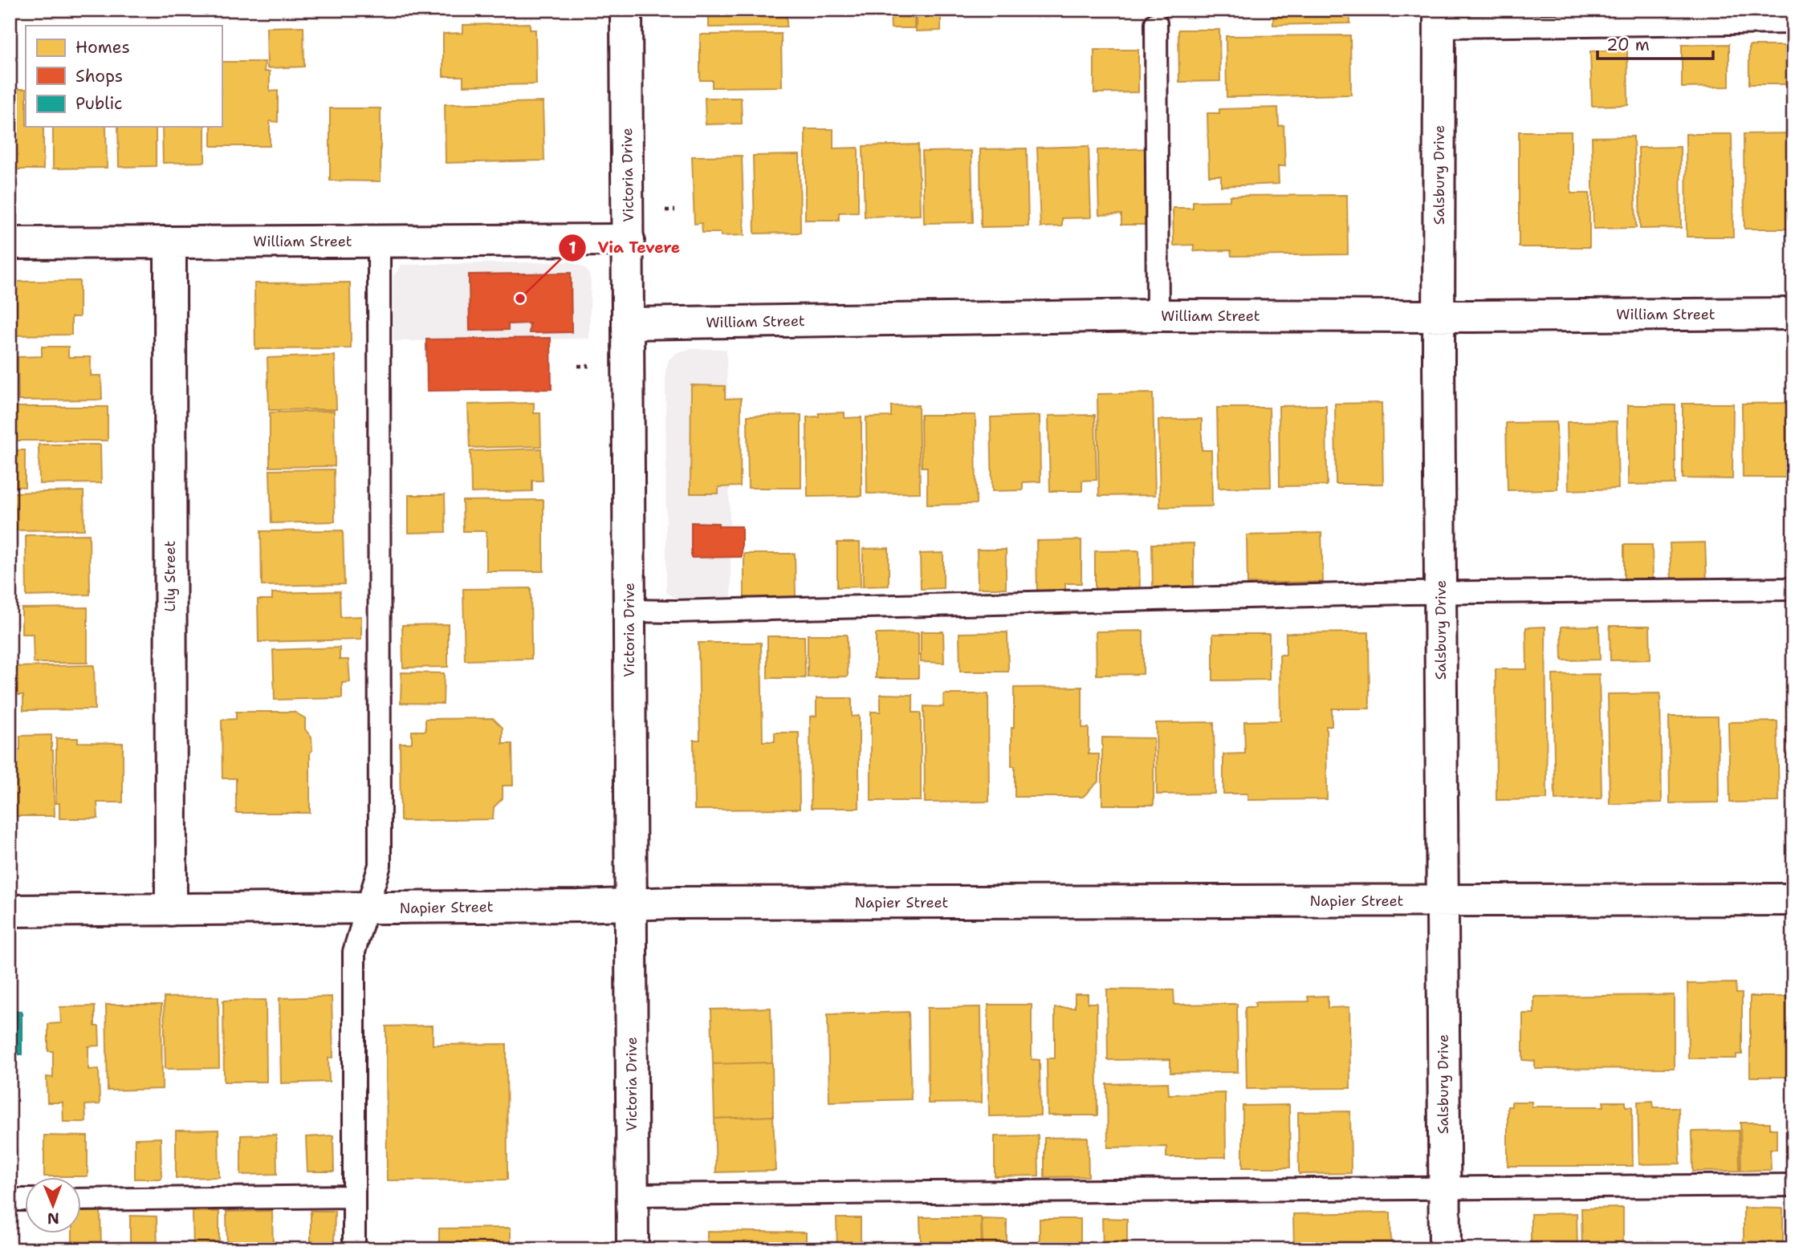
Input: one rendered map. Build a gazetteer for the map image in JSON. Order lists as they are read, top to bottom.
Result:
{
  "streets": {
    "street": [
      "Victoria Drive",
      "Salsbury Drive",
      "William Street",
      "Lily Street",
      "Napier Street"
    ]
  },
  "crossings": [
    ["Victoria Drive", "William Street"],
    ["Victoria Drive", "Napier Street"],
    ["Salsbury Drive", "William Street"],
    ["Salsbury Drive", "Napier Street"],
    ["William Street", "Lily Street"],
    ["Lily Street", "Napier Street"]
  ],
  "places": ["Via Tevere"],
  "legend": ["Homes", "Shops", "Public"],
  "scale_bar": "20 m",
  "north": "bottom"
}
